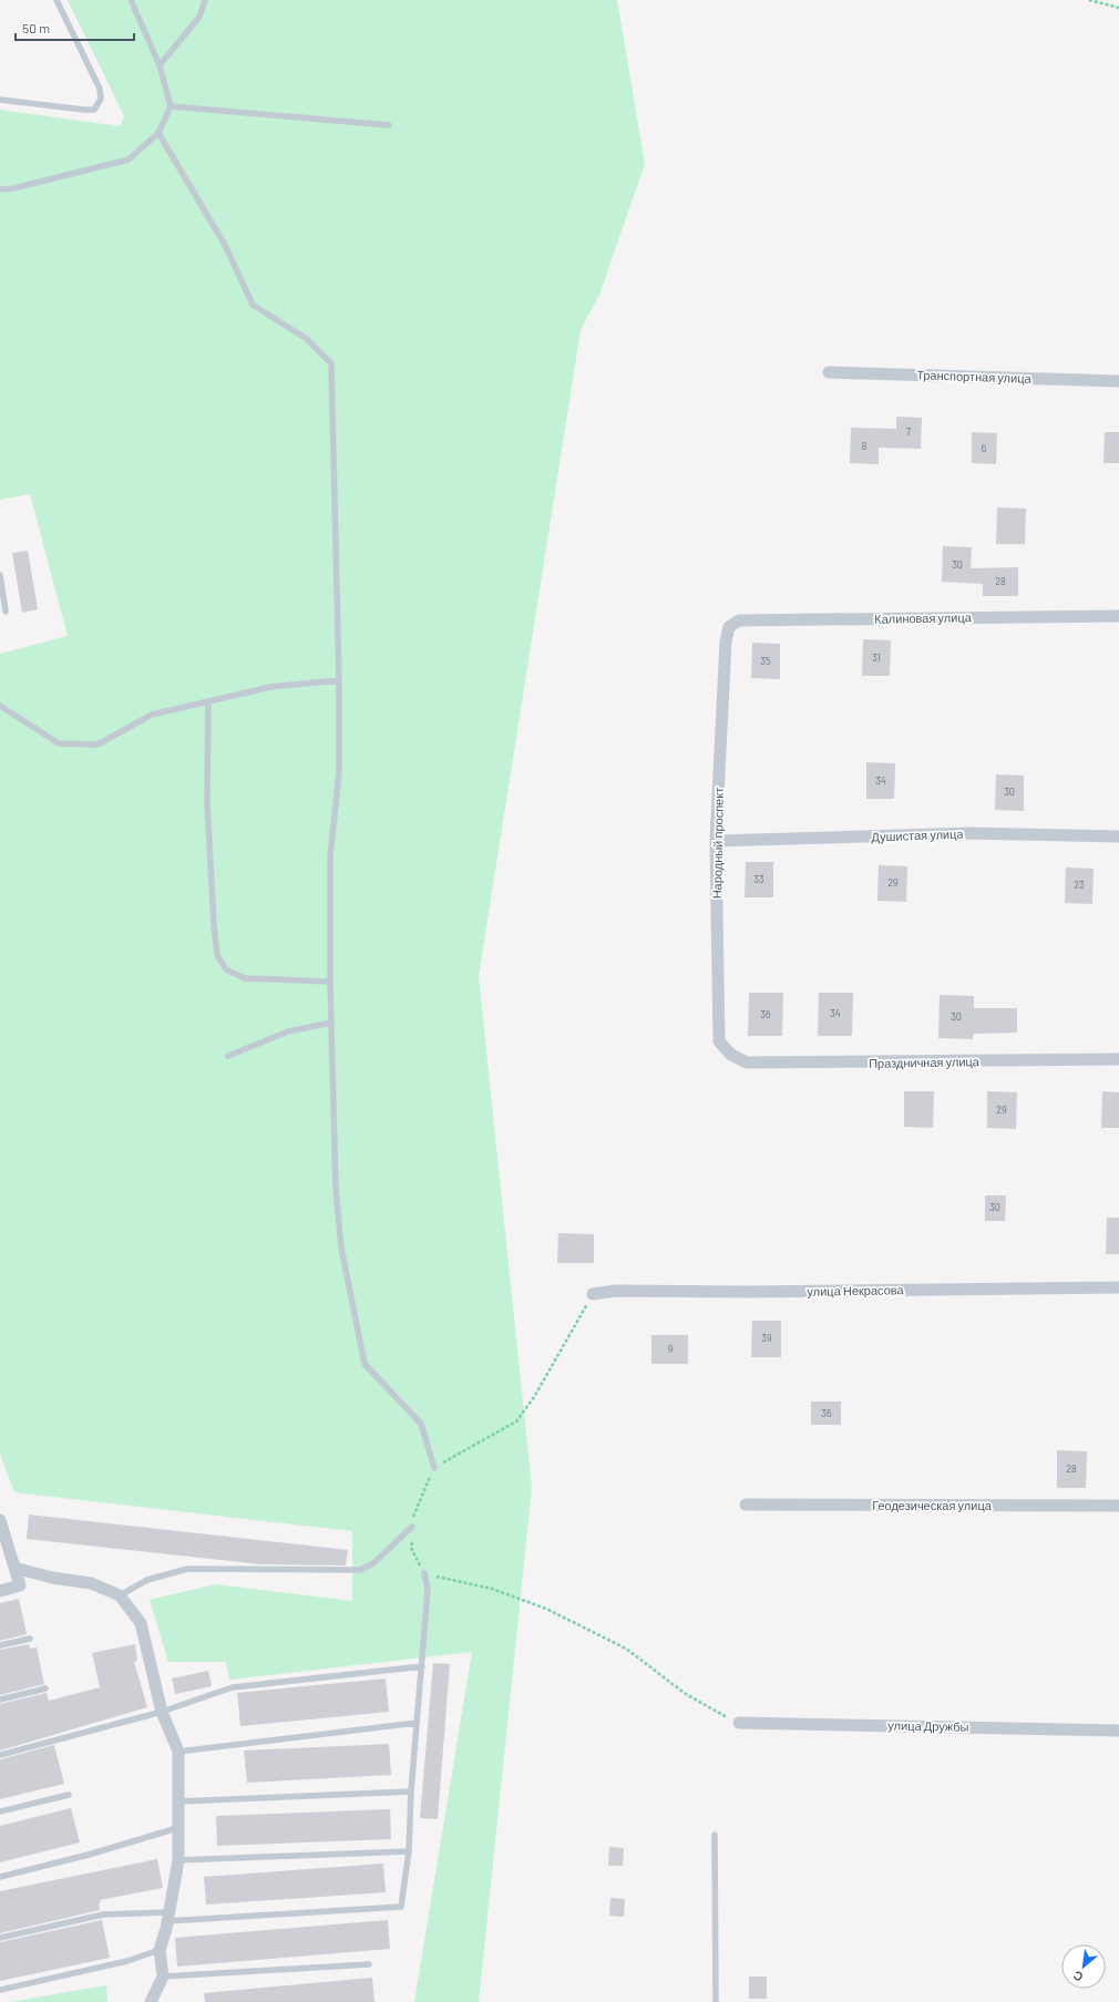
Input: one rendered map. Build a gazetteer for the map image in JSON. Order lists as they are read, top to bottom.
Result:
{
  "streets": {
    "street": [
      "Транспортная улица",
      "Калиновая улица",
      "Душистая улица",
      "Народный проспект",
      "Праздничная улица",
      "улица Некрасова",
      "Геодезическая улица",
      "улица Дружбы"
    ]
  },
  "crossings": [
    ["Калиновая улица", "Народный проспект"],
    ["Душистая улица", "Народный проспект"],
    ["Народный проспект", "Праздничная улица"]
  ],
  "house_numbers": [
    "7",
    "8",
    "6",
    "30",
    "28",
    "31",
    "35",
    "34",
    "30",
    "33",
    "29",
    "23",
    "34",
    "36",
    "30",
    "29",
    "30",
    "39",
    "9",
    "36",
    "28"
  ],
  "scale_bar": "50 m",
  "north": "bottom left"
}
